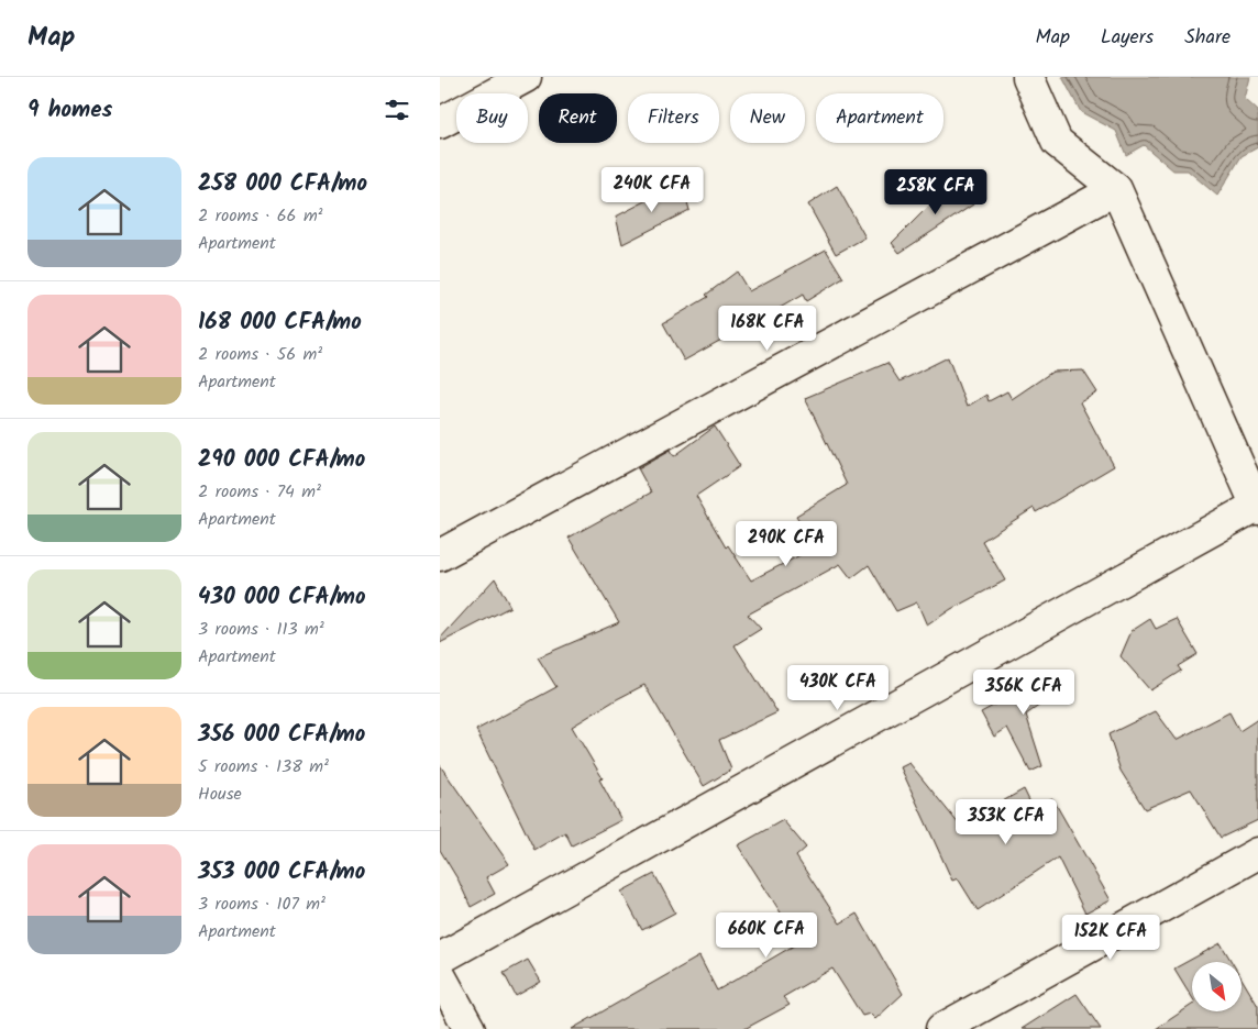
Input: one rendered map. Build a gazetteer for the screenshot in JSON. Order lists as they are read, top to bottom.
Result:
{
  "north": "bottom right",
  "page": {
    "header": "Map",
    "nav": ["Map", "Layers", "Share"],
    "heading": "9 homes",
    "chip": [
      "Buy",
      "Rent",
      "Filters",
      "New",
      "Apartment"
    ],
    "list": [
      {
        "name": "258 000 CFA/mo",
        "note": "2 rooms · 66 m² · Apartment"
      },
      {
        "name": "168 000 CFA/mo",
        "note": "2 rooms · 56 m² · Apartment"
      },
      {
        "name": "290 000 CFA/mo",
        "note": "2 rooms · 74 m² · Apartment"
      },
      {
        "name": "430 000 CFA/mo",
        "note": "3 rooms · 113 m² · Apartment"
      },
      {
        "name": "356 000 CFA/mo",
        "note": "5 rooms · 138 m² · House"
      },
      {
        "name": "353 000 CFA/mo",
        "note": "3 rooms · 107 m² · Apartment"
      }
    ],
    "price": [
      "240K CFA",
      "258K CFA",
      "168K CFA",
      "290K CFA",
      "430K CFA",
      "356K CFA",
      "353K CFA",
      "660K CFA",
      "152K CFA"
    ]
  }
}
